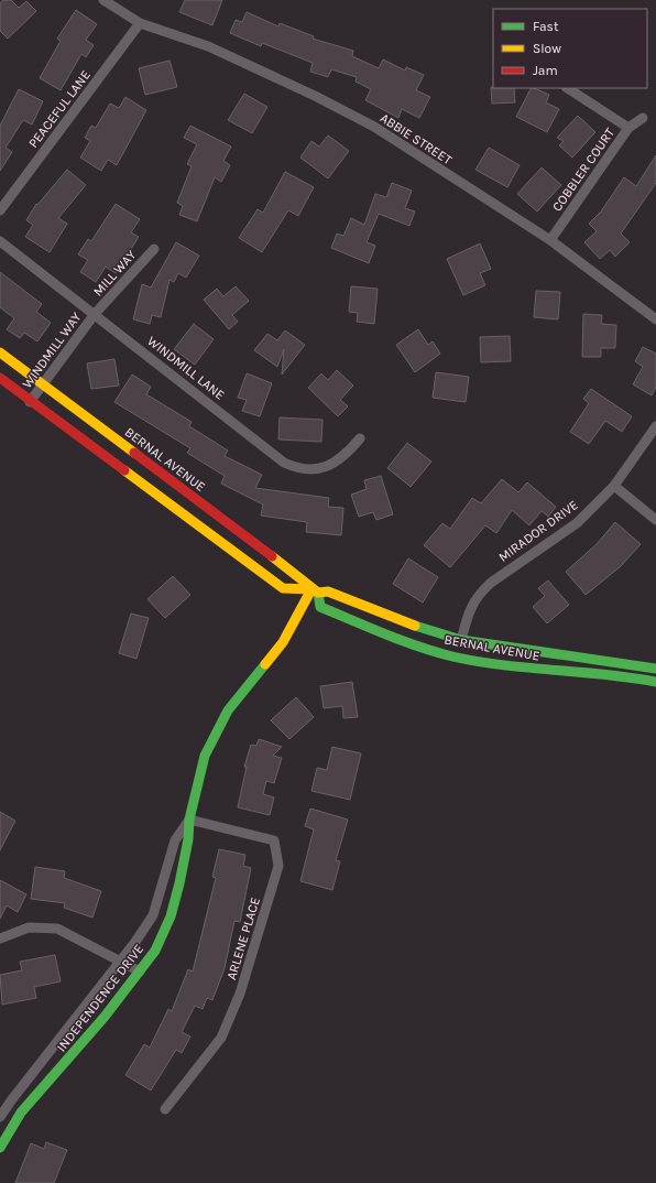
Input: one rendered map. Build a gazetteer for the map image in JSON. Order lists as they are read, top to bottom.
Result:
{
  "streets": {
    "main road": ["BERNAL AVENUE", "INDEPENDENCE DRIVE"],
    "street": [
      "PEACEFUL LANE",
      "ABBIE STREET",
      "COBBLER COURT",
      "MILL WAY",
      "WINDMILL WAY",
      "WINDMILL LANE",
      "MIRADOR DRIVE",
      "ARLENE PLACE"
    ]
  },
  "crossings": [
    ["PEACEFUL LANE", "ABBIE STREET"],
    ["ABBIE STREET", "COBBLER COURT"],
    ["MILL WAY", "WINDMILL WAY"],
    ["MILL WAY", "WINDMILL LANE"],
    ["WINDMILL WAY", "WINDMILL LANE"],
    ["WINDMILL WAY", "BERNAL AVENUE"],
    ["BERNAL AVENUE", "MIRADOR DRIVE"],
    ["BERNAL AVENUE", "INDEPENDENCE DRIVE"],
    ["ARLENE PLACE", "INDEPENDENCE DRIVE"]
  ],
  "legend": ["Fast", "Slow", "Jam"]
}
